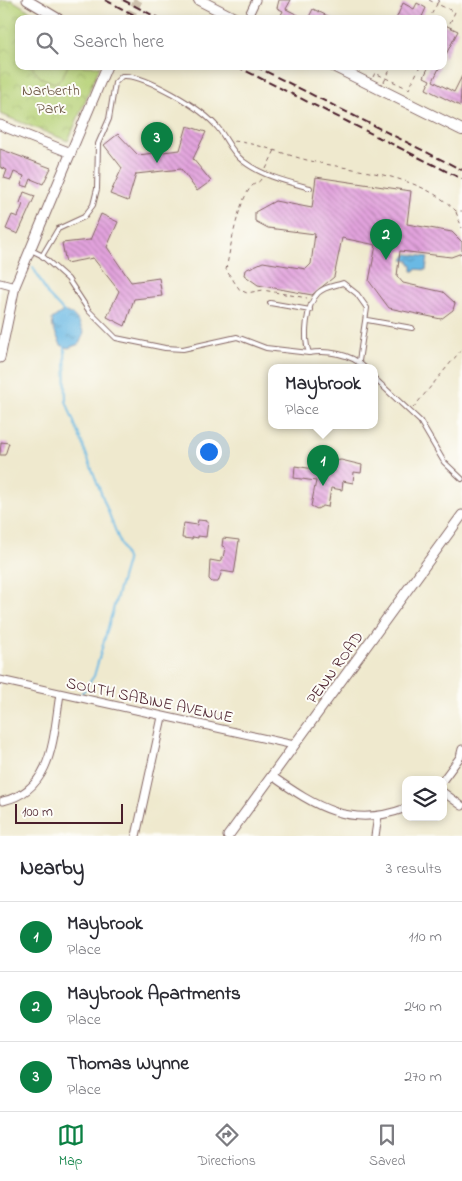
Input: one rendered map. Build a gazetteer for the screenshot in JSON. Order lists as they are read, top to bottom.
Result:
{
  "streets": {
    "street": ["PENN ROAD", "SOUTH SABINE AVENUE"]
  },
  "crossings": [
    ["PENN ROAD", "SOUTH SABINE AVENUE"]
  ],
  "parks": ["Narberth Park"],
  "scale_bar": "100 m",
  "page": {
    "search": "Search here",
    "pins": ["3", "2", "1"],
    "popup": ["Maybrook", "Place"],
    "scale": "100 m",
    "heading": ["Nearby", "3 results"],
    "list": [
      {
        "mark": "1",
        "name": "Maybrook",
        "note": "Place",
        "value": "110 m"
      },
      {
        "mark": "2",
        "name": "Maybrook Apartments",
        "note": "Place",
        "value": "240 m"
      },
      {
        "mark": "3",
        "name": "Thomas Wynne",
        "note": "Place",
        "value": "270 m"
      }
    ],
    "nav": ["Map", "Directions", "Saved"]
  }
}
